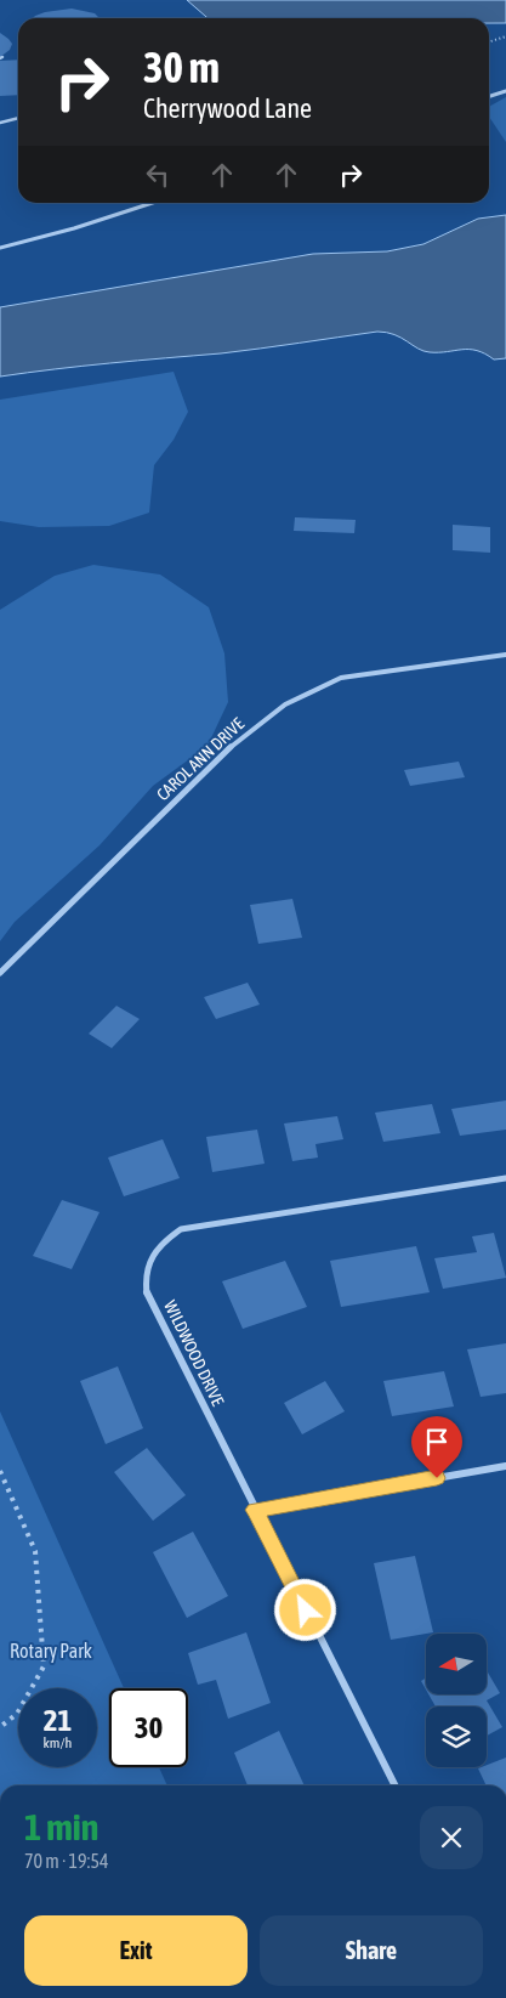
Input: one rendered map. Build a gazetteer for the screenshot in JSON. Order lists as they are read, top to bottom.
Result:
{
  "streets": {
    "street": ["CAROL ANN DRIVE", "WILDWOOD DRIVE"]
  },
  "parks": ["Rotary Park"],
  "north": "left",
  "page": {
    "turn": ["30 m", "Cherrywood Lane"],
    "speed": "21 km/h",
    "limit": "30",
    "heading": ["1 min", "70 m · 19:54"],
    "buttons": ["Exit", "Share"]
  }
}
